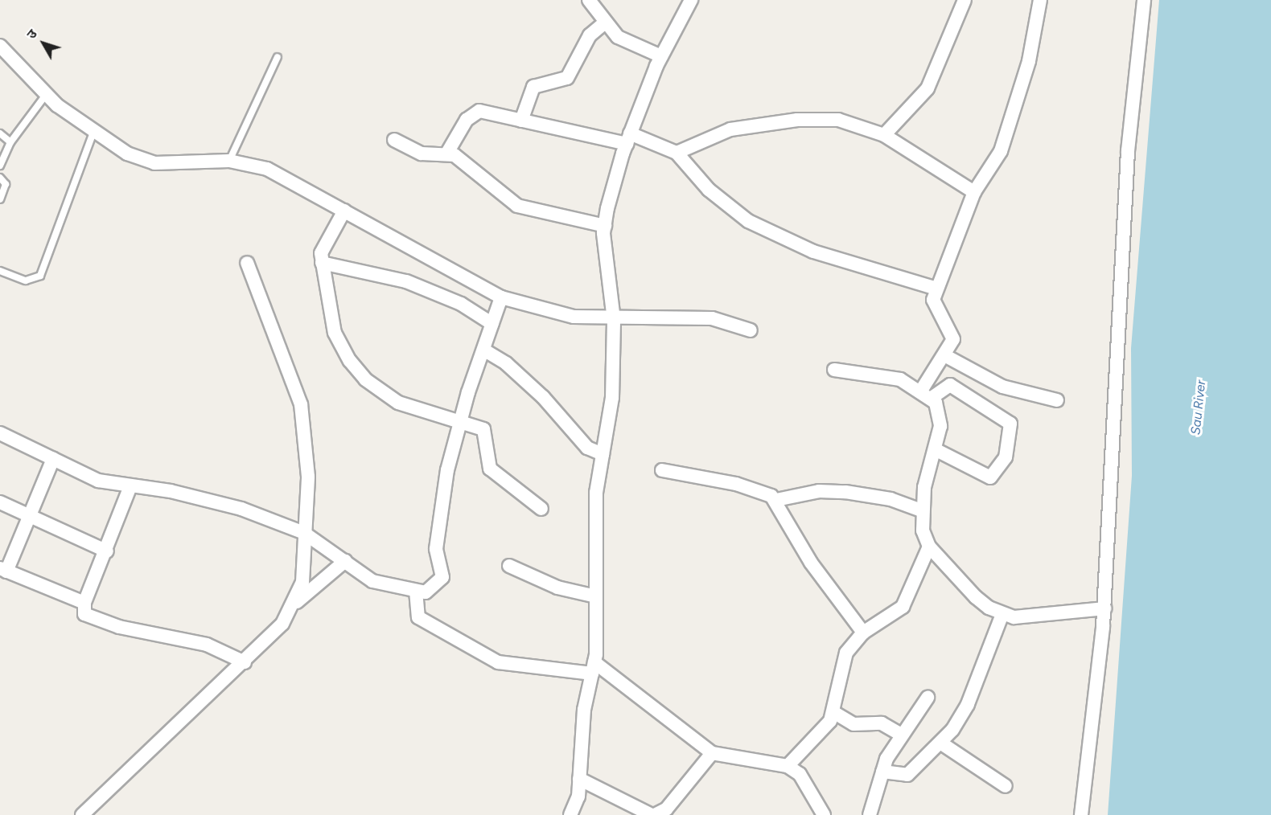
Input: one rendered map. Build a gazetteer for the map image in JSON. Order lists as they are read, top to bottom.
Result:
{
  "water": ["Sau River"],
  "north": "top left"
}
